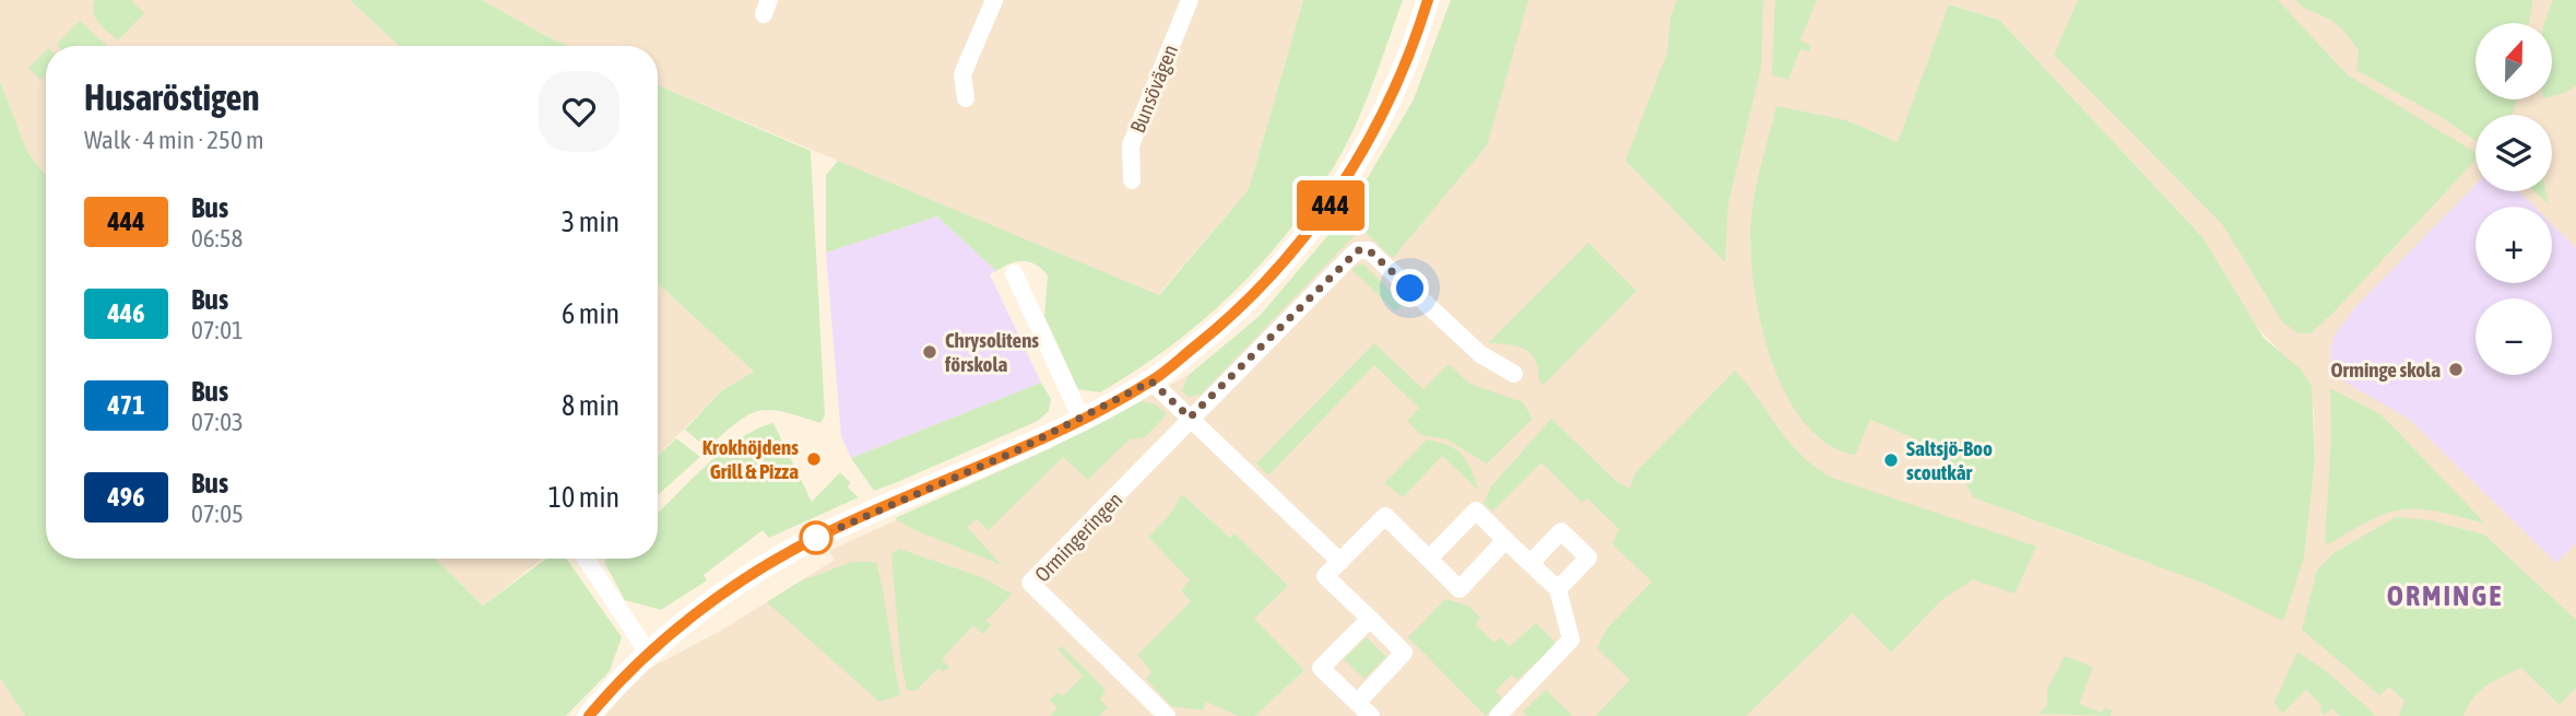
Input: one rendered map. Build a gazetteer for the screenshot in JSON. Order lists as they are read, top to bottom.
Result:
{
  "streets": {
    "street": ["Bunsövägen", "Ormingeringen"]
  },
  "districts": ["ORMINGE"],
  "places": [
    "Chrysolitens förskola",
    "Orminge skola",
    "Krokhöjdens Grill & Pizza",
    "Saltsjö-Boo scoutkår"
  ],
  "lines": ["bus line 444"],
  "north": "top",
  "page": {
    "on_map": "444",
    "map_buttons": ["+", "−"],
    "heading": ["Husaröstigen", "Walk · 4 min · 250 m"],
    "list": [
      {
        "mark": "444",
        "name": "Bus",
        "note": "06:58",
        "value": "3 min"
      },
      {
        "mark": "446",
        "name": "Bus",
        "note": "07:01",
        "value": "6 min"
      },
      {
        "mark": "471",
        "name": "Bus",
        "note": "07:03",
        "value": "8 min"
      },
      {
        "mark": "496",
        "name": "Bus",
        "note": "07:05",
        "value": "10 min"
      }
    ]
  }
}
